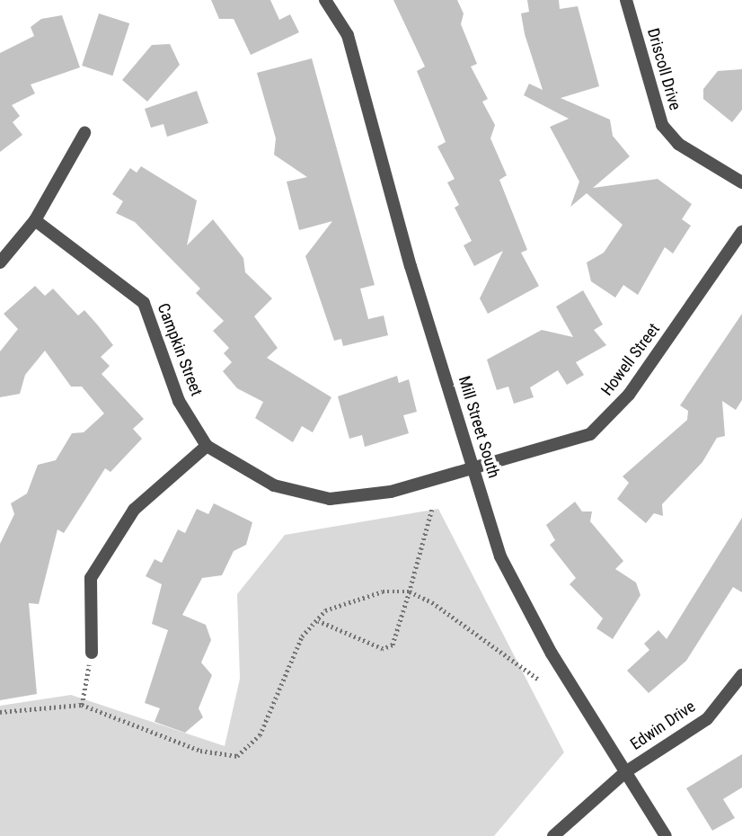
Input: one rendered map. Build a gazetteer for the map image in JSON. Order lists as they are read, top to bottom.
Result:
{
  "streets": {
    "street": [
      "Driscoll Drive",
      "Campkin Street",
      "Howell Street",
      "Mill Street South",
      "Edwin Drive"
    ]
  },
  "crossings": [
    ["Campkin Street", "Howell Street"],
    ["Campkin Street", "Mill Street South"],
    ["Howell Street", "Mill Street South"],
    ["Mill Street South", "Edwin Drive"]
  ]
}
